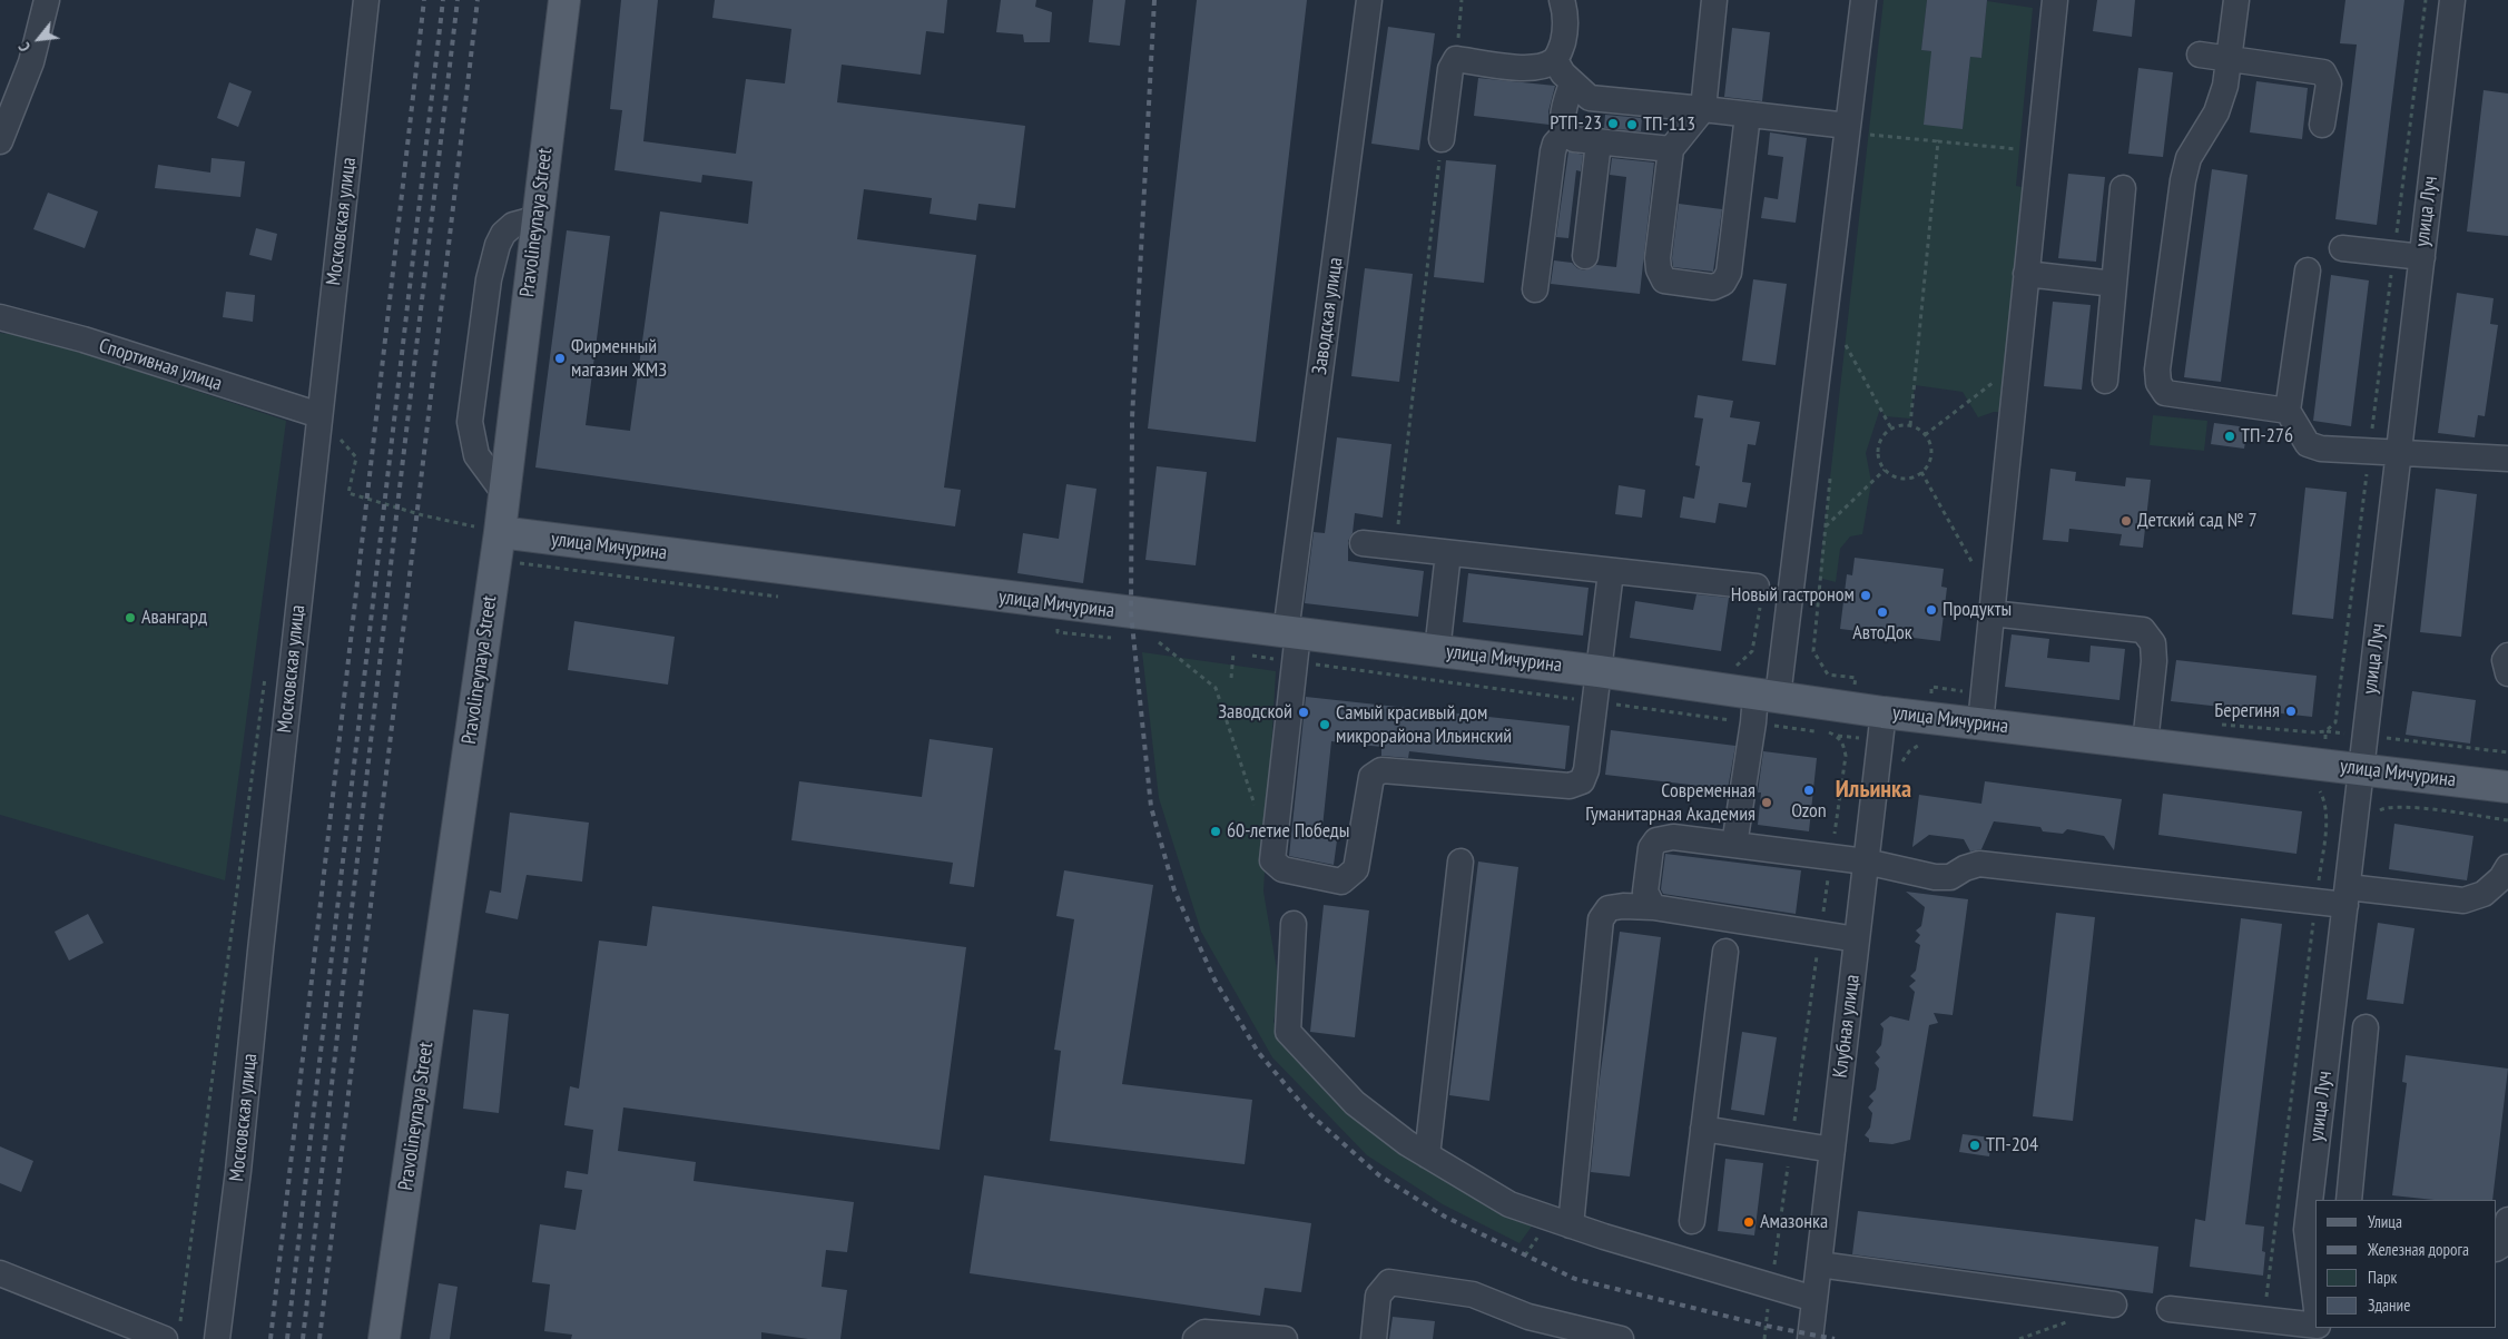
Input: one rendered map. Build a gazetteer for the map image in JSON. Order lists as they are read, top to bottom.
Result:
{
  "streets": {
    "main road": ["Pravolineynaya Street", "улица Мичурина"],
    "street": [
      "улица Луч",
      "Московская улица",
      "Заводская улица",
      "Спортивная улица",
      "Клубная улица"
    ]
  },
  "crossings": [
    ["улица Луч", "улица Мичурина"],
    ["Московская улица", "Спортивная улица"],
    ["Pravolineynaya Street", "улица Мичурина"],
    ["Заводская улица", "улица Мичурина"],
    ["улица Мичурина", "Клубная улица"]
  ],
  "districts": ["Ильинка"],
  "places": [
    "РТП-23",
    "ТП-113",
    "Фирменный магазин ЖМЗ",
    "ТП-276",
    "Детский сад № 7",
    "Новый гастроном",
    "Продукты",
    "АвтоДок",
    "Авангард",
    "Берегиня",
    "Заводской",
    "Самый красивый дом микрорайона Ильинский",
    "Ozon",
    "Современная Гуманитарная Академия",
    "60-летие Победы",
    "ТП-204",
    "Амазонка"
  ],
  "legend": [
    "Улица",
    "Железная дорога",
    "Парк",
    "Здание"
  ],
  "north": "bottom left"
}
